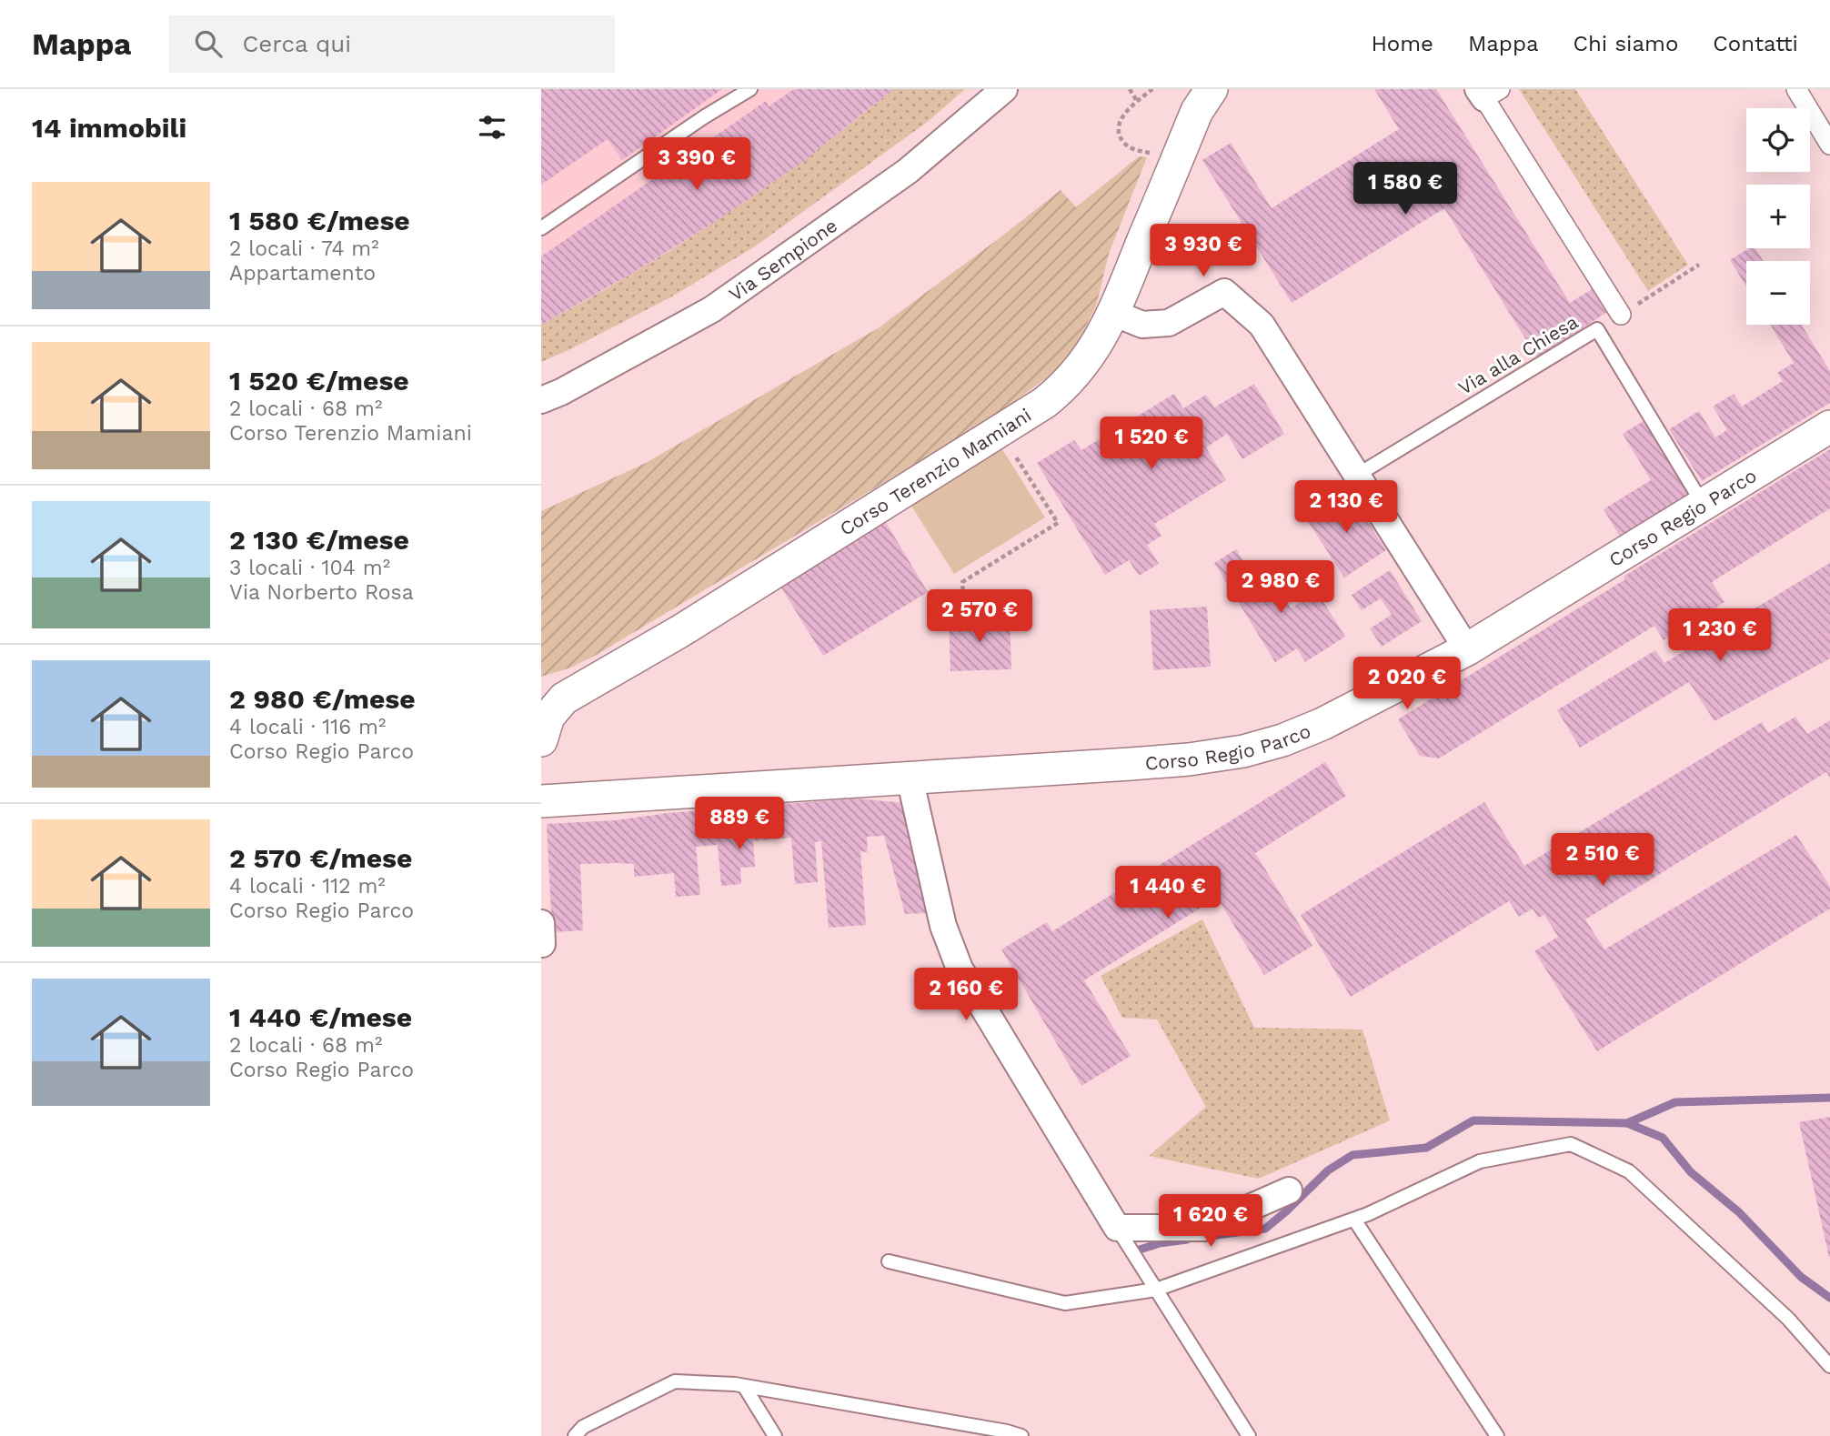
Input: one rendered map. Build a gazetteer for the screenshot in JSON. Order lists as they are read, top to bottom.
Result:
{
  "streets": {
    "street": ["Via Sempione", "Corso Terenzio Mamiani", "Corso Regio Parco"],
    "lane": ["Via alla Chiesa"]
  },
  "crossings": [
    ["Via alla Chiesa", "Corso Regio Parco"]
  ],
  "page": {
    "header": "Mappa",
    "search": "Cerca qui",
    "nav": [
      "Home",
      "Mappa",
      "Chi siamo",
      "Contatti"
    ],
    "heading": "14 immobili",
    "map_buttons": ["+", "−"],
    "price": [
      "3 390 €",
      "1 580 €",
      "3 930 €",
      "1 520 €",
      "2 130 €",
      "2 980 €",
      "2 570 €",
      "1 230 €",
      "2 020 €",
      "889 €",
      "2 510 €",
      "1 440 €",
      "2 160 €",
      "1 620 €"
    ],
    "list": [
      {
        "name": "1 580 €/mese",
        "note": "2 locali · 74 m² · Appartamento"
      },
      {
        "name": "1 520 €/mese",
        "note": "2 locali · 68 m² · Corso Terenzio Mamiani"
      },
      {
        "name": "2 130 €/mese",
        "note": "3 locali · 104 m² · Via Norberto Rosa"
      },
      {
        "name": "2 980 €/mese",
        "note": "4 locali · 116 m² · Corso Regio Parco"
      },
      {
        "name": "2 570 €/mese",
        "note": "4 locali · 112 m² · Corso Regio Parco"
      },
      {
        "name": "1 440 €/mese",
        "note": "2 locali · 68 m² · Corso Regio Parco"
      }
    ]
  }
}
